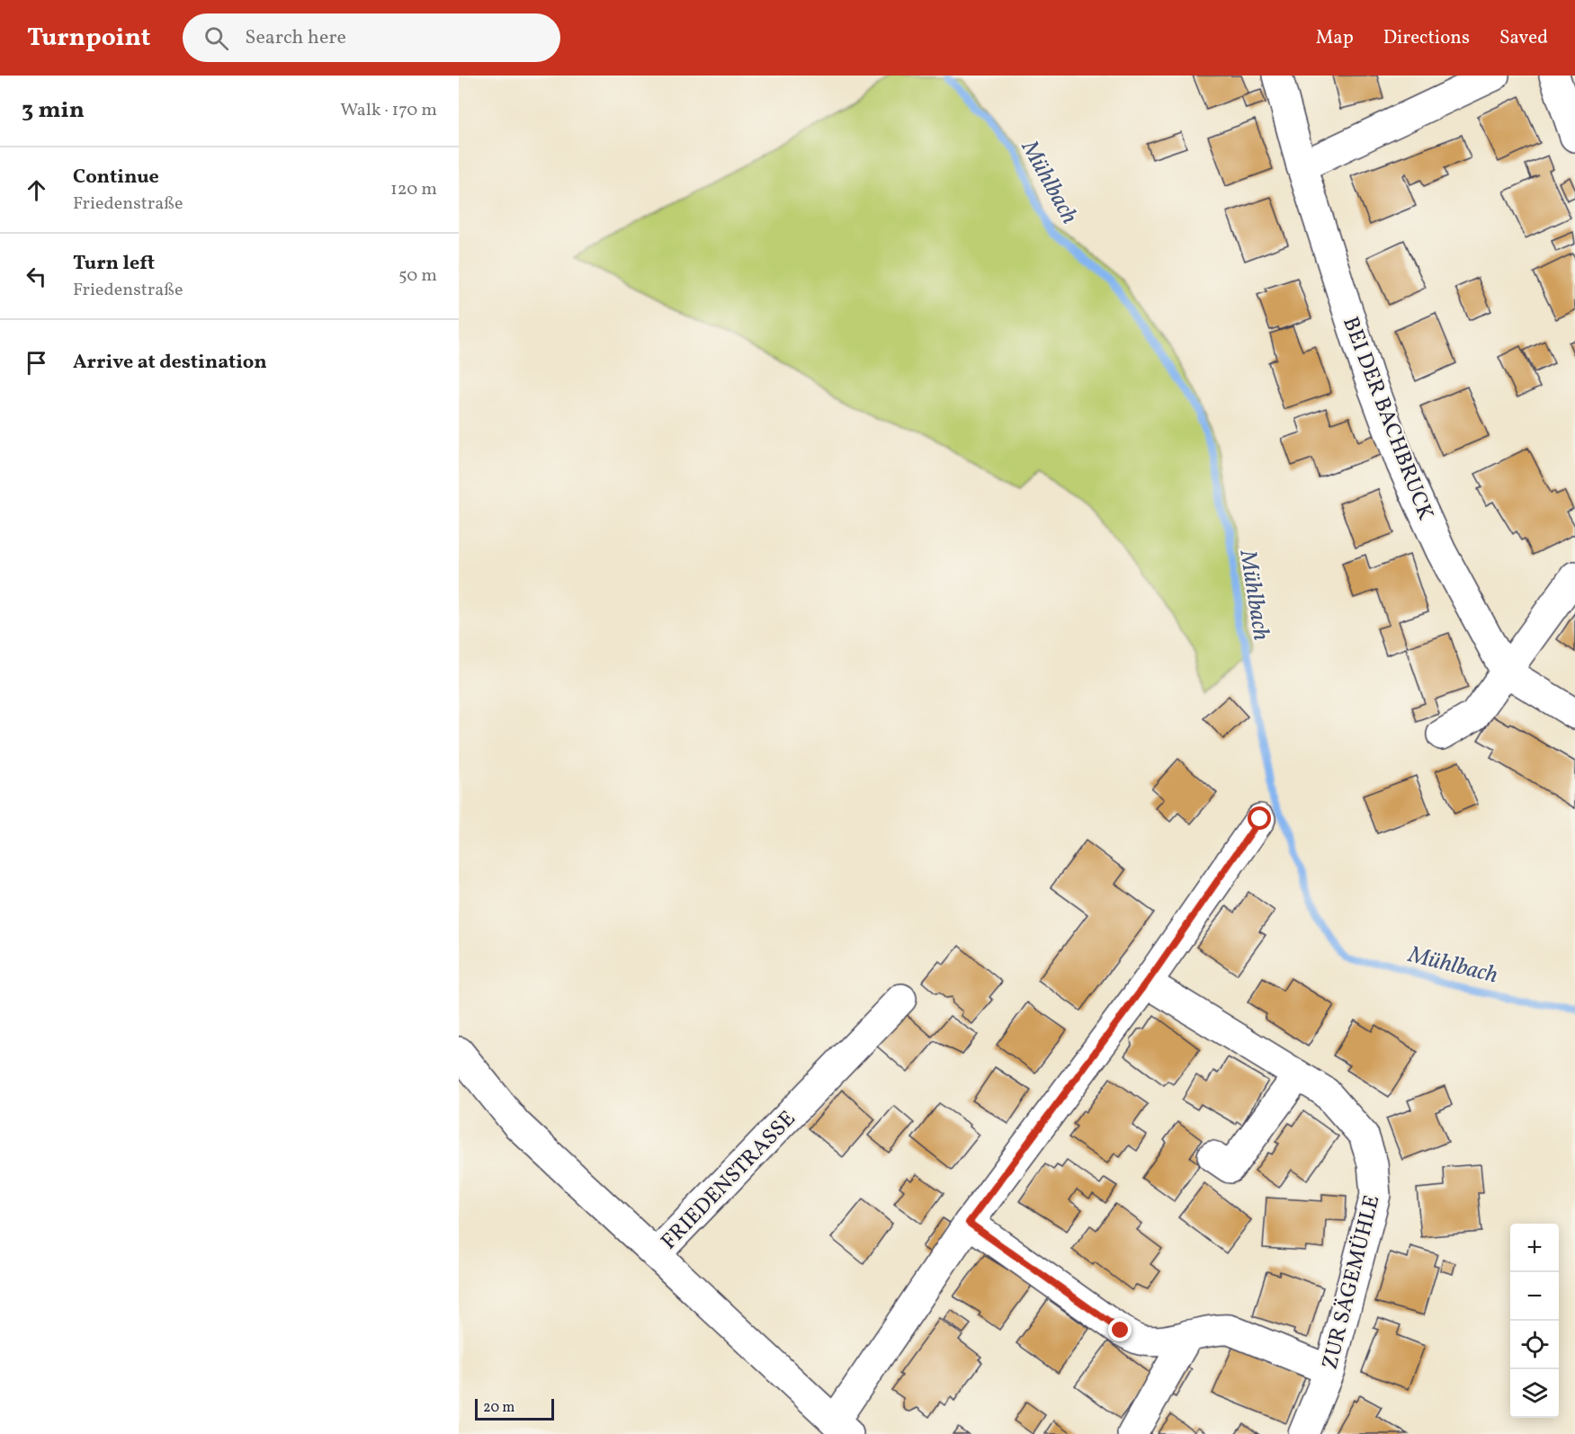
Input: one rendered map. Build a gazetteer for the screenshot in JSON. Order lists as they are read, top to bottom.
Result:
{
  "streets": {
    "street": ["BEI DER BACHBRUCK", "FRIEDENSTRASSE", "ZUR SÄGEMÜHLE"]
  },
  "crossings": [
    ["FRIEDENSTRASSE", "ZUR SÄGEMÜHLE"]
  ],
  "water": ["Mühlbach"],
  "scale_bar": "20 m",
  "page": {
    "header": "Turnpoint",
    "search": "Search here",
    "nav": ["Map", "Directions", "Saved"],
    "heading": ["3 min", "Walk · 170 m"],
    "list": [
      ["Continue", "Friedenstraße", "120 m"],
      ["Turn left", "Friedenstraße", "50 m"],
      "Arrive at destination"
    ],
    "map_buttons": ["+", "−"],
    "scale": "20 m"
  }
}
